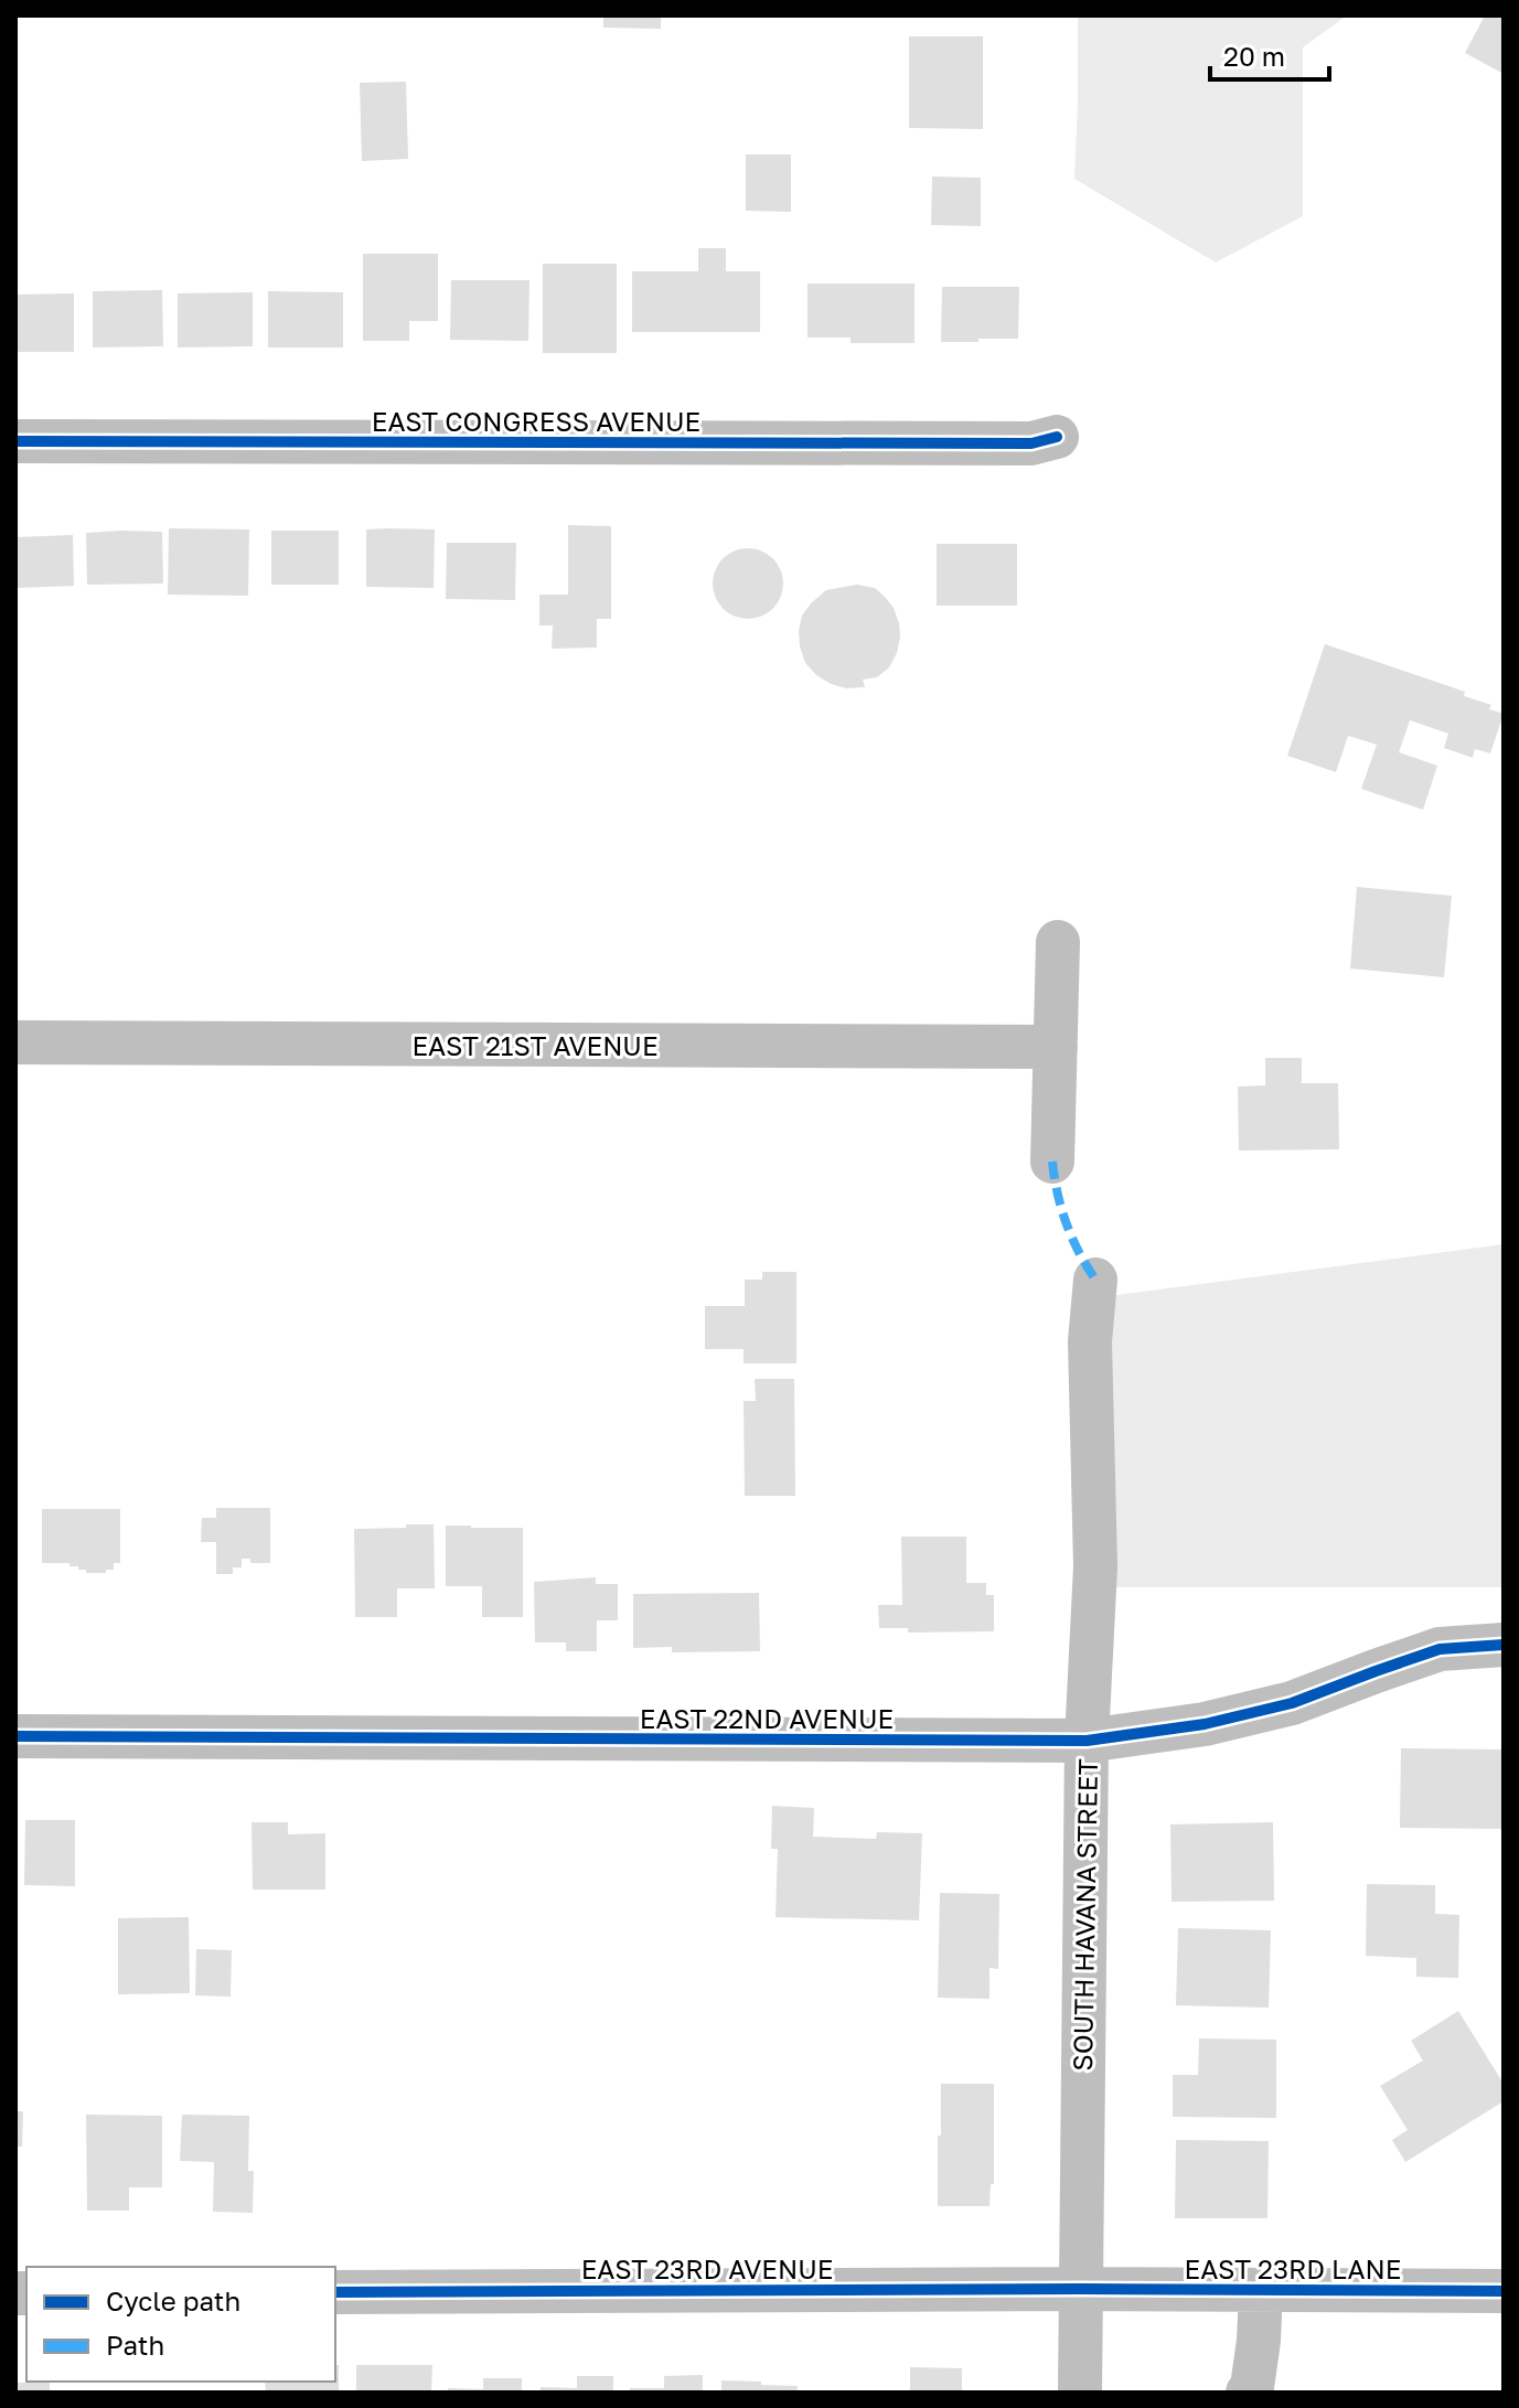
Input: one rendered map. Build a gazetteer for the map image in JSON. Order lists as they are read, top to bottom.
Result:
{
  "streets": {
    "street": [
      "EAST CONGRESS AVENUE",
      "EAST 21ST AVENUE",
      "EAST 22ND AVENUE",
      "SOUTH HAVANA STREET",
      "EAST 23RD AVENUE",
      "EAST 23RD LANE"
    ]
  },
  "crossings": [
    ["EAST 22ND AVENUE", "SOUTH HAVANA STREET"],
    ["SOUTH HAVANA STREET", "EAST 23RD AVENUE"],
    ["SOUTH HAVANA STREET", "EAST 23RD LANE"],
    ["EAST 23RD AVENUE", "EAST 23RD LANE"]
  ],
  "legend": ["Cycle path", "Path"],
  "scale_bar": "20 m"
}
